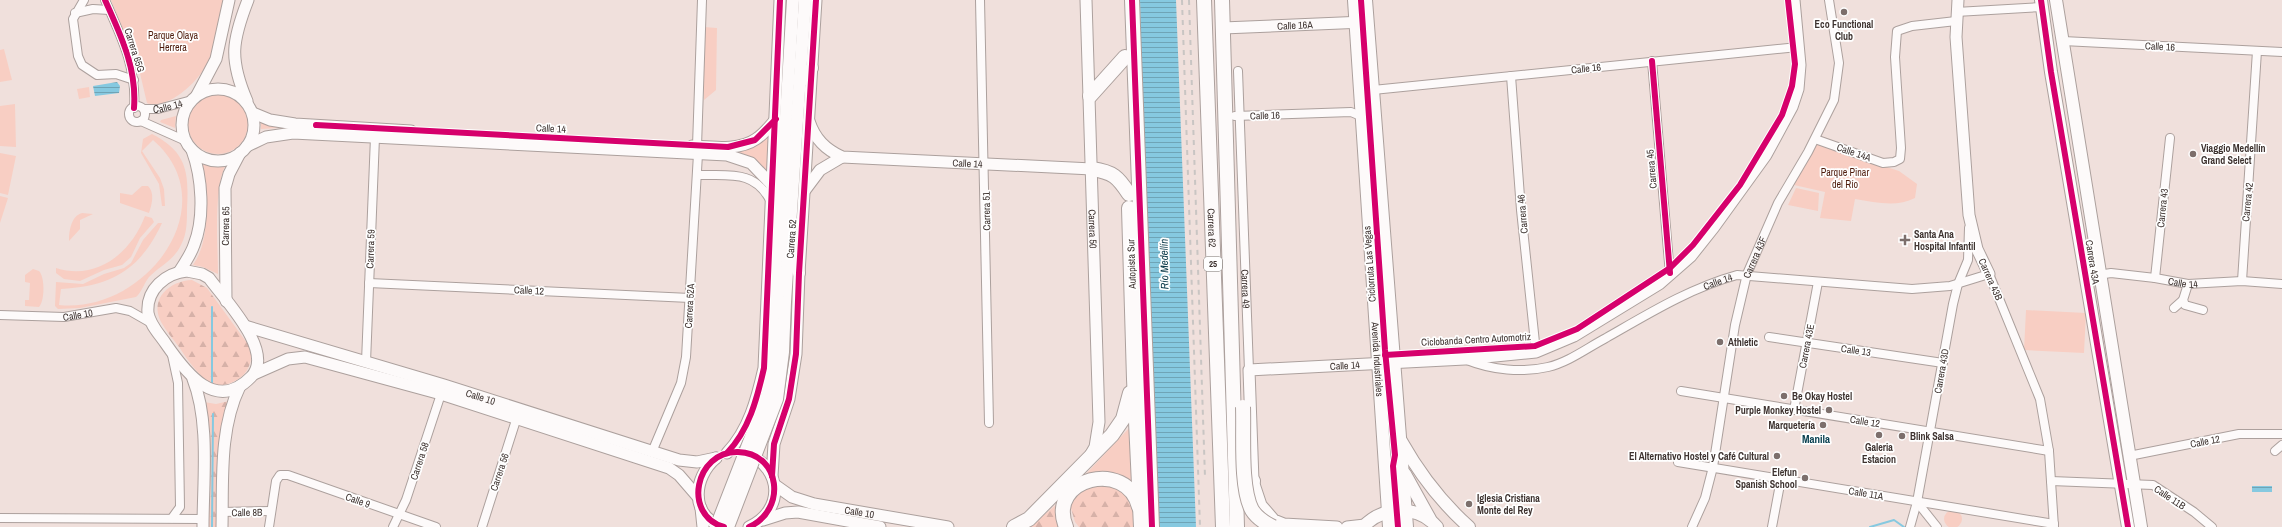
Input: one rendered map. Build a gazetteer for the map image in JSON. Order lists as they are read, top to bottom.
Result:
{
  "streets": {
    "highway": ["Carrera 62", "Autopista Sur", "25"],
    "main road": ["Carrera 52", "Carrera 43A", "Avenida Industriales"],
    "street": [
      "Calle 16A",
      "Calle 16",
      "Carrera 65G",
      "Calle 14",
      "Calle 14A",
      "Carrera 45",
      "Carrera 42",
      "Carrera 43",
      "Carrera 51",
      "Carrera 46",
      "Carrera 65",
      "Carrera 50",
      "Carrera 59",
      "Carrera 43F",
      "Carrera 43B",
      "Carrera 49",
      "Calle 12",
      "Carrera 52A",
      "Calle 10",
      "Carrera 43E",
      "Calle 13",
      "Carrera 43D",
      "Carrera 58",
      "Carrera 56",
      "Calle 11A",
      "Calle 11B",
      "Calle 9",
      "Calle 8B"
    ],
    "cycle path": ["Ciclorruta Las Vegas", "Ciclobanda Centro Automotriz"]
  },
  "crossings": [
    ["Calle 16A", "Carrera 62"],
    ["Calle 16A", "Avenida Industriales"],
    ["Calle 16", "Carrera 45"],
    ["Calle 16", "Carrera 42"],
    ["Calle 16", "Carrera 46"],
    ["Calle 16", "Carrera 62"],
    ["Calle 16", "Carrera 43A"],
    ["Calle 16", "Carrera 49"],
    ["Calle 16", "Avenida Industriales"],
    ["Carrera 65G", "Calle 14"],
    ["Calle 14", "Carrera 45"],
    ["Calle 14", "Carrera 42"],
    ["Calle 14", "Carrera 43"],
    ["Calle 14", "Carrera 51"],
    ["Calle 14", "Carrera 46"],
    ["Calle 14", "Carrera 65"],
    ["Calle 14", "Carrera 50"],
    ["Calle 14", "Carrera 52"],
    ["Calle 14", "Carrera 59"],
    ["Calle 14", "Carrera 43F"],
    ["Calle 14", "Carrera 43A"],
    ["Calle 14", "Carrera 43B"],
    ["Calle 14", "Carrera 49"],
    ["Calle 14", "Carrera 52A"],
    ["Calle 14", "Carrera 43E"],
    ["Calle 14", "Avenida Industriales"],
    ["Calle 14", "Carrera 43D"],
    ["Calle 14A", "Carrera 43F"],
    ["Calle 14A", "Carrera 43B"],
    ["Carrera 65", "Calle 10"],
    ["Carrera 62", "Carrera 49"],
    ["Carrera 52", "Calle 10"],
    ["Carrera 59", "Calle 12"],
    ["Carrera 59", "Calle 10"],
    ["Carrera 43F", "Calle 12"],
    ["Carrera 43F", "Calle 11A"],
    ["Carrera 43A", "Calle 12"],
    ["Carrera 43A", "Calle 11B"],
    ["Carrera 43B", "Calle 12"],
    ["Carrera 43B", "Carrera 43D"],
    ["Carrera 43B", "Calle 11A"],
    ["Carrera 43B", "Calle 11B"],
    ["Calle 12", "Carrera 52A"],
    ["Calle 12", "Carrera 43E"],
    ["Calle 12", "Carrera 43D"],
    ["Carrera 52A", "Calle 10"],
    ["Calle 10", "Carrera 58"],
    ["Calle 10", "Carrera 56"],
    ["Carrera 43E", "Calle 13"],
    ["Calle 13", "Carrera 43D"],
    ["Carrera 43D", "Calle 11A"],
    ["Carrera 58", "Calle 9"],
    ["Calle 9", "Calle 8B"]
  ],
  "districts": ["Manila"],
  "water": ["Río Medellín"],
  "parks": ["Parque Olaya Herrera", "Parque Pinar del Río"],
  "places": {
    "other": [
      "Eco Functional Club",
      "Viaggio Medellín Grand Select",
      "Athletic",
      "Be Okay Hostel",
      "Purple Monkey Hostel",
      "Marquetería",
      "Galeria Estacion",
      "Blink Salsa",
      "El Alternativo Hostel y Café Cultural",
      "Elefun Spanish School",
      "Iglesia Cristiana Monte del Rey"
    ],
    "health": ["Santa Ana Hospital Infantil"]
  }
}
